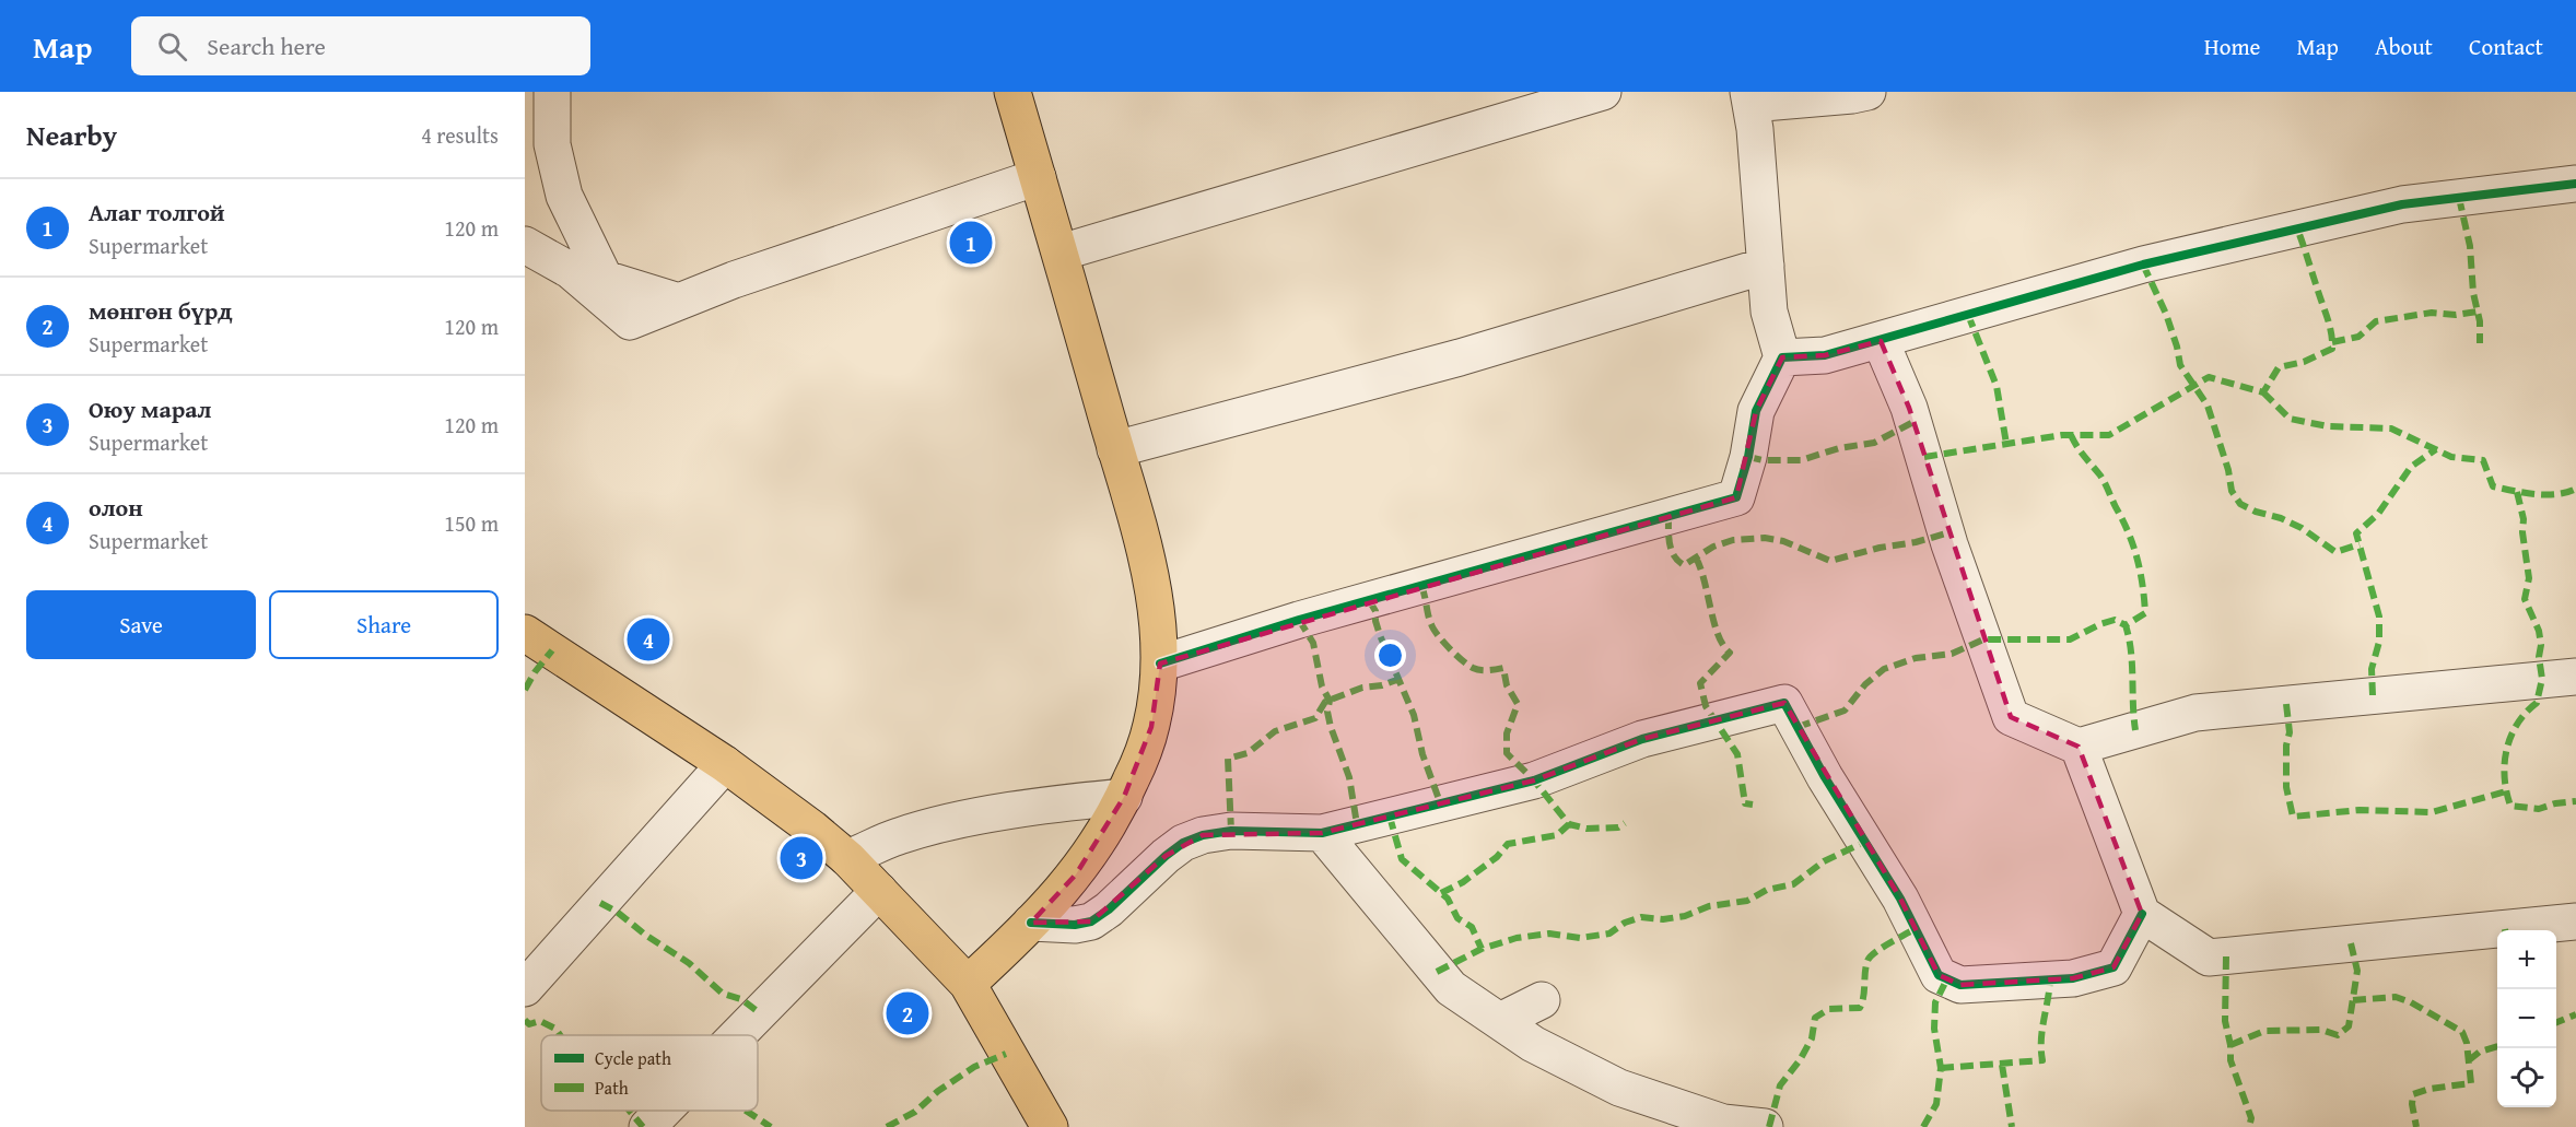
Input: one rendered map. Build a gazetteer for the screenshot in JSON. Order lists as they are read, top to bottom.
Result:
{
  "legend": ["Cycle path", "Path"],
  "page": {
    "header": "Map",
    "search": "Search here",
    "nav": [
      "Home",
      "Map",
      "About",
      "Contact"
    ],
    "heading": ["Nearby", "4 results"],
    "list": [
      {
        "mark": "1",
        "name": "Алаг толгой",
        "note": "Supermarket",
        "value": "120 m"
      },
      {
        "mark": "2",
        "name": "мөнгөн бүрд",
        "note": "Supermarket",
        "value": "120 m"
      },
      {
        "mark": "3",
        "name": "Оюу марал",
        "note": "Supermarket",
        "value": "120 m"
      },
      {
        "mark": "4",
        "name": "олон",
        "note": "Supermarket",
        "value": "150 m"
      }
    ],
    "pins": [
      "1",
      "4",
      "3",
      "2"
    ],
    "buttons": ["Save", "Share"],
    "map_buttons": ["+", "−"]
  }
}
